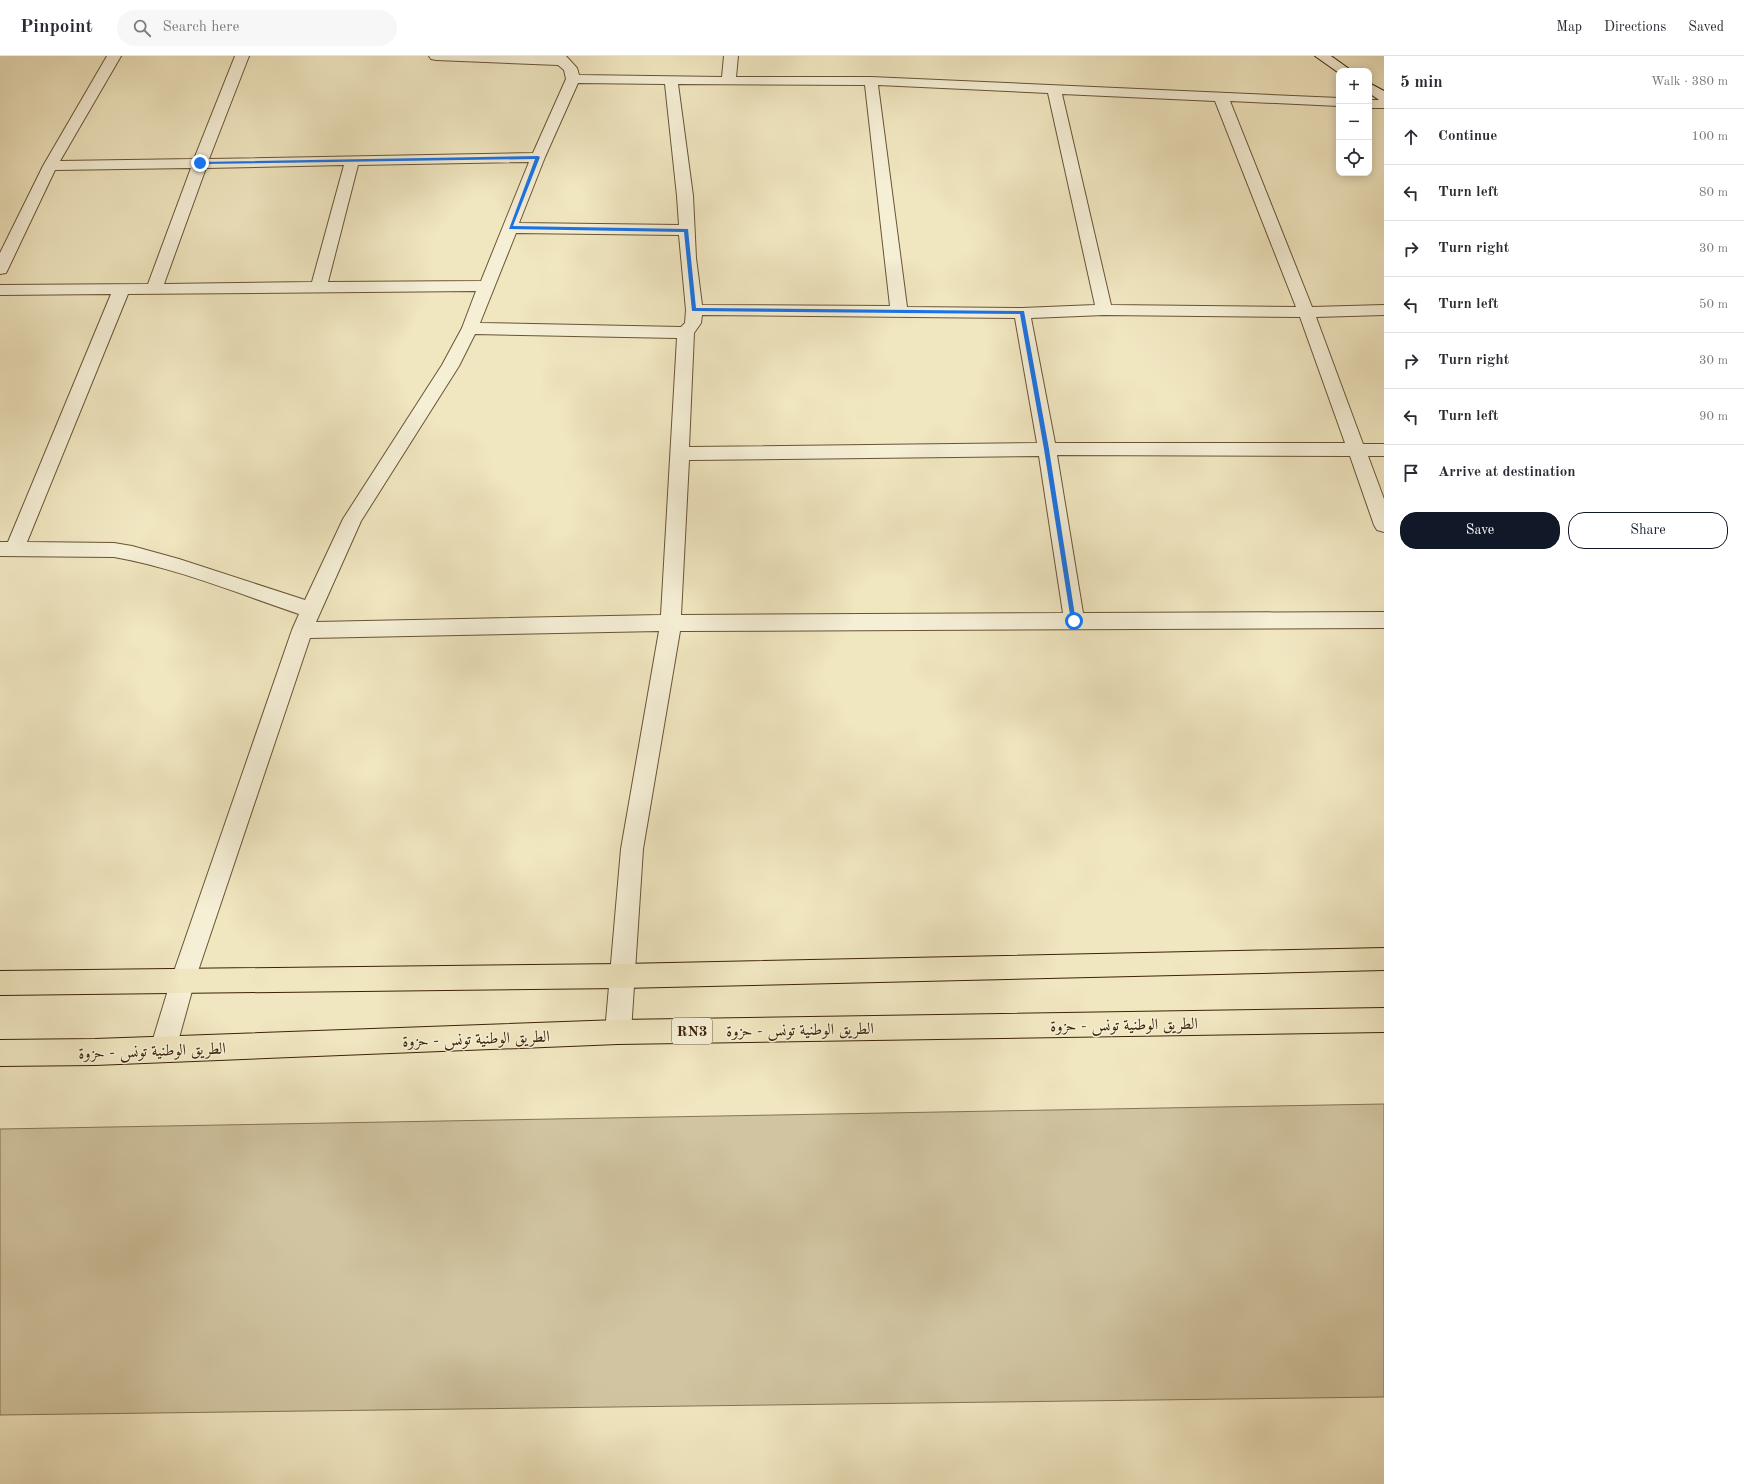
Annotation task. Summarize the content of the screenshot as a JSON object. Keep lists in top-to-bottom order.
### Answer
{
  "streets": {
    "main road": ["الطريق الوطنية تونس - حزوة", "RN3"]
  },
  "page": {
    "header": "Pinpoint",
    "search": "Search here",
    "nav": ["Map", "Directions", "Saved"],
    "heading": ["5 min", "Walk · 380 m"],
    "map_buttons": ["+", "−"],
    "list": [
      ["Continue", "100 m"],
      ["Turn left", "80 m"],
      ["Turn right", "30 m"],
      ["Turn left", "50 m"],
      ["Turn right", "30 m"],
      ["Turn left", "90 m"],
      "Arrive at destination"
    ],
    "buttons": ["Save", "Share"]
  }
}
